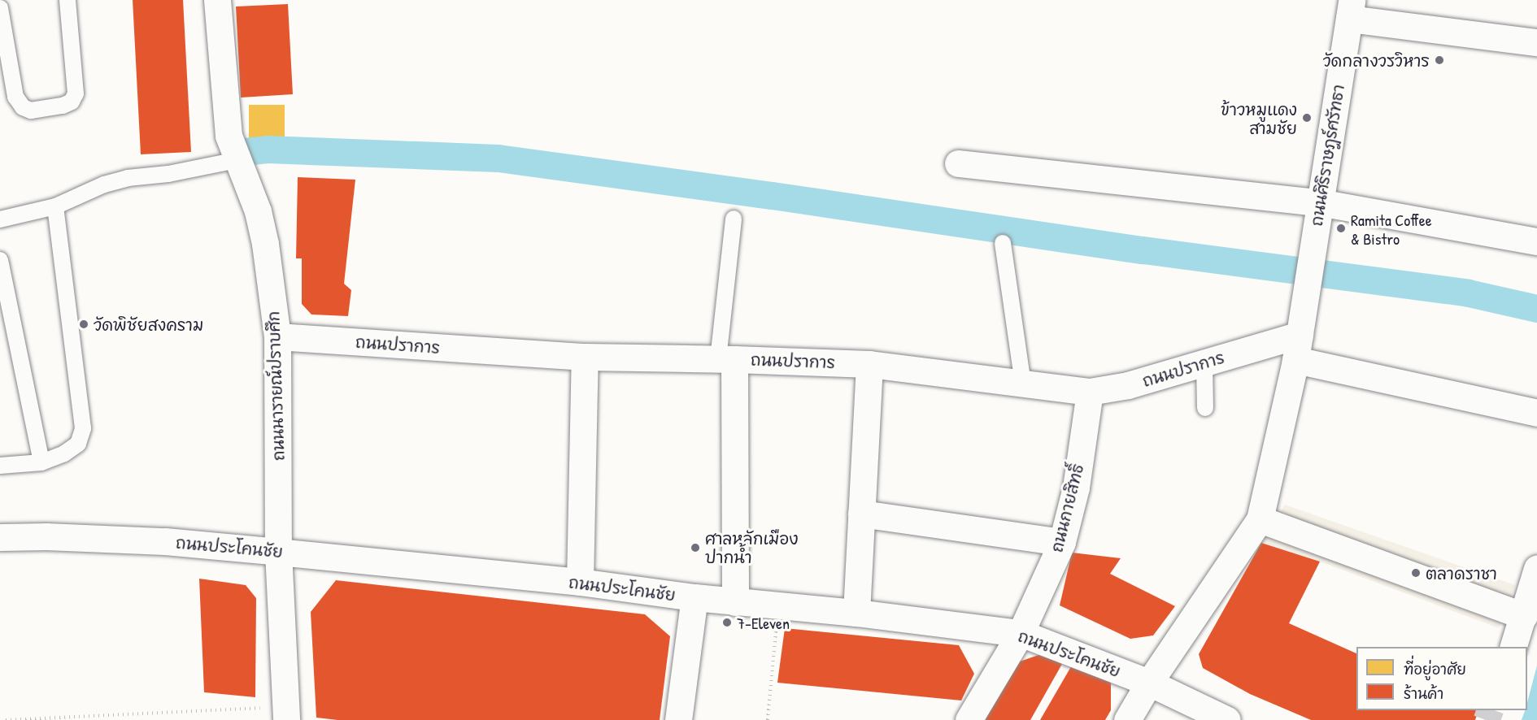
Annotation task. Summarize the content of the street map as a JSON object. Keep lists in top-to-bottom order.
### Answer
{
  "streets": {
    "street": [
      "ถนนศิริราษฎร์ศรัทธา",
      "ถนนปราการ",
      "ถนนนารายณ์ปราบศึก",
      "ถนนกายสิทธิ์",
      "ถนนประโคนชัย"
    ]
  },
  "crossings": [
    ["ถนนศิริราษฎร์ศรัทธา", "ถนนปราการ"],
    ["ถนนปราการ", "ถนนนารายณ์ปราบศึก"],
    ["ถนนปราการ", "ถนนกายสิทธิ์"],
    ["ถนนนารายณ์ปราบศึก", "ถนนประโคนชัย"],
    ["ถนนกายสิทธิ์", "ถนนประโคนชัย"]
  ],
  "places": [
    "วัดกลางวรวิหาร",
    "ข้าวหมูแดง สามชัย",
    "Ramita Coffee & Bistro",
    "วัดพิชัยสงคราม",
    "ศาลหลักเมือง ปากน้ำ",
    "ตลาดราชา",
    "7-Eleven"
  ],
  "legend": ["ที่อยู่อาศัย", "ร้านค้า"]
}
